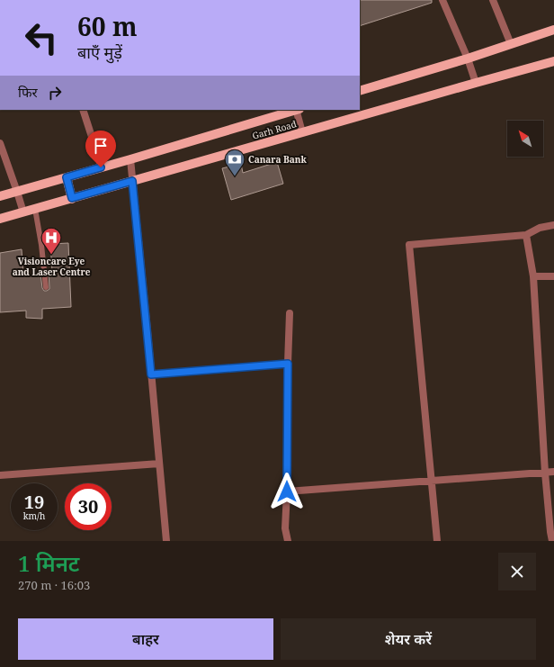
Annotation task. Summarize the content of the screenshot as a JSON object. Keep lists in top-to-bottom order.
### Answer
{
  "streets": {
    "main road": ["Garh Road"]
  },
  "places": {
    "bank": ["Canara Bank"],
    "hospital": ["Visioncare Eye and Laser Centre"]
  },
  "north": "top left",
  "page": {
    "turn": ["60 m", "बाएँ मुड़ें"],
    "then": "फिर",
    "speed": "19 km/h",
    "limit": "30",
    "heading": ["1 मिनट", "270 m · 16:03"],
    "buttons": ["बाहर", "शेयर करें"]
  }
}
